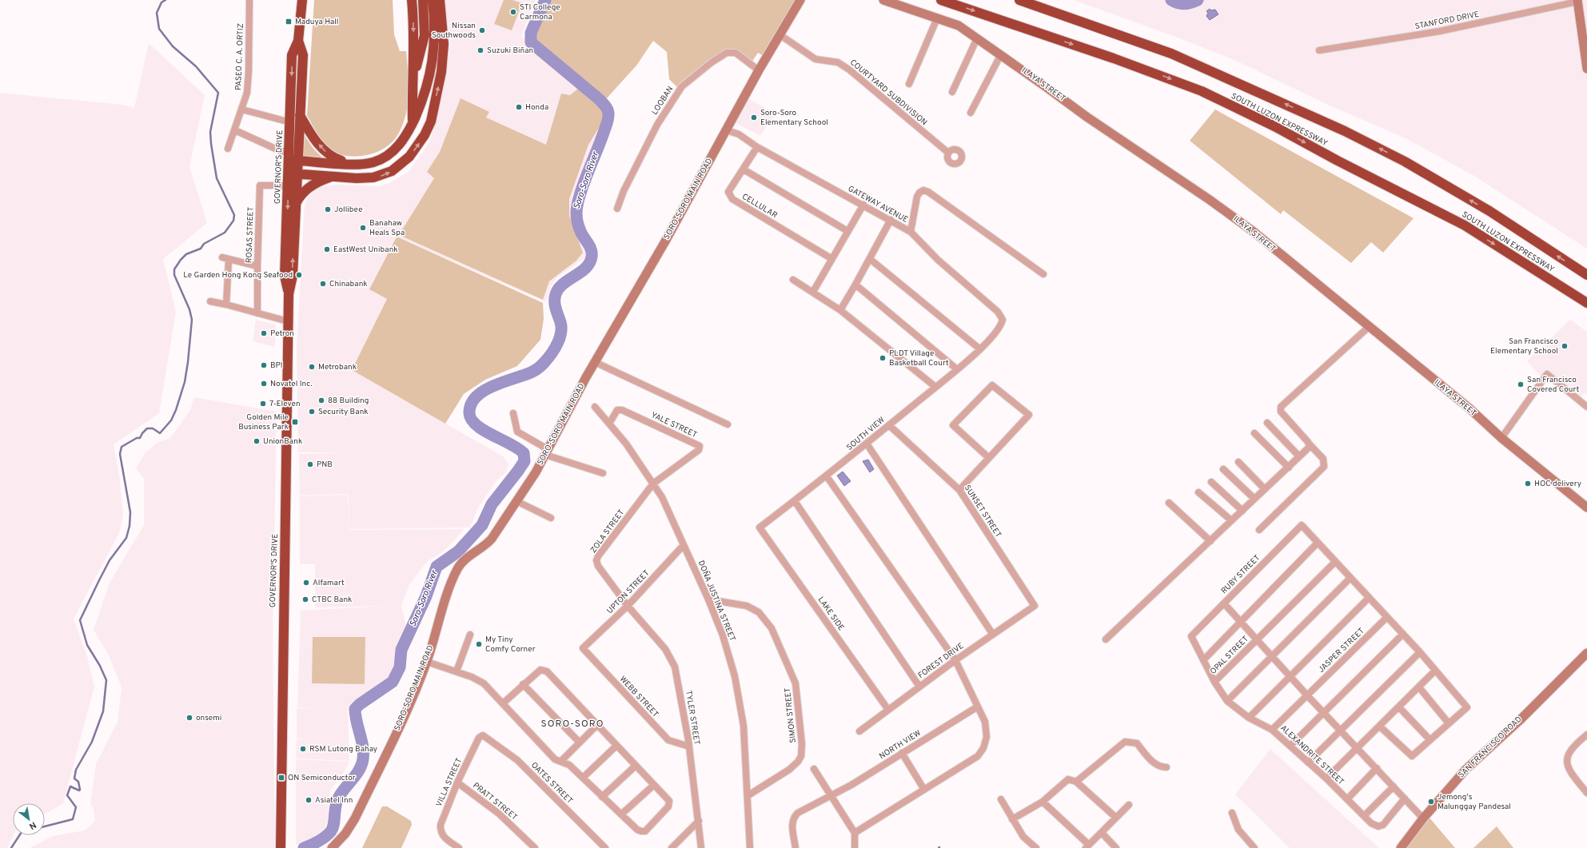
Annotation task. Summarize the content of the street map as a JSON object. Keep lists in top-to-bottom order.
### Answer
{
  "streets": {
    "highway": ["SOUTH LUZON EXPRESSWAY", "GOVERNOR'S DRIVE"],
    "street": [
      "STANFORD DRIVE",
      "PASEO C. A. ORTIZ",
      "ILAYA STREET",
      "COURTYARD SUBDIVISION",
      "LOOBAN",
      "SORO-SORO MAIN ROAD",
      "GATEWAY AVENUE",
      "CELLULAR",
      "ROSAS STREET",
      "YALE STREET",
      "SOUTH VIEW",
      "SUNSET STREET",
      "ZOLA STREET",
      "RUBY STREET",
      "UPTON STREET",
      "DOÑA JUSTINA STREET",
      "LAKE SIDE",
      "JASPER STREET",
      "OPAL STREET",
      "FOREST DRIVE",
      "WEBB STREET",
      "SIMON STREET",
      "TYLER STREET",
      "NORTH VIEW",
      "SAN FRANCISCO ROAD",
      "ALEXANDRITE STREET",
      "VILLA STREET",
      "OATES STREET",
      "PRATT STREET"
    ]
  },
  "crossings": [
    ["COURTYARD SUBDIVISION", "SORO-SORO MAIN ROAD"],
    ["LOOBAN", "SORO-SORO MAIN ROAD"],
    ["GOVERNOR'S DRIVE", "ROSAS STREET"],
    ["SORO-SORO MAIN ROAD", "GATEWAY AVENUE"],
    ["GATEWAY AVENUE", "CELLULAR"],
    ["GATEWAY AVENUE", "SOUTH VIEW"],
    ["YALE STREET", "ZOLA STREET"],
    ["YALE STREET", "DOÑA JUSTINA STREET"],
    ["SOUTH VIEW", "SUNSET STREET"],
    ["SOUTH VIEW", "LAKE SIDE"],
    ["SUNSET STREET", "FOREST DRIVE"],
    ["ZOLA STREET", "UPTON STREET"],
    ["ZOLA STREET", "DOÑA JUSTINA STREET"],
    ["ZOLA STREET", "TYLER STREET"],
    ["RUBY STREET", "ALEXANDRITE STREET"],
    ["UPTON STREET", "DOÑA JUSTINA STREET"],
    ["UPTON STREET", "WEBB STREET"],
    ["UPTON STREET", "TYLER STREET"],
    ["DOÑA JUSTINA STREET", "SIMON STREET"],
    ["LAKE SIDE", "FOREST DRIVE"],
    ["JASPER STREET", "ALEXANDRITE STREET"],
    ["OPAL STREET", "ALEXANDRITE STREET"],
    ["WEBB STREET", "TYLER STREET"],
    ["VILLA STREET", "OATES STREET"],
    ["VILLA STREET", "PRATT STREET"]
  ],
  "districts": ["SORO-SORO"],
  "water": ["Soro-Soro River"],
  "places": {
    "other": [
      "STI College Carmona",
      "Nissan Southwoods",
      "Suzuki Biñan",
      "Honda",
      "Soro-Soro Elementary School",
      "Jollibee",
      "Banahaw Heals Spa",
      "EastWest Unibank",
      "Le Garden Hong Kong Seafood",
      "Chinabank",
      "Petron",
      "San Francisco Elementary School",
      "PLDT Village Basketball Court",
      "BPI",
      "Metrobank",
      "Novatel Inc.",
      "San Francisco Covered Court",
      "88 Building",
      "7-Eleven",
      "Security Bank",
      "UnionBank",
      "PNB",
      "HOC delivery",
      "Alfamart",
      "CTBC Bank",
      "My Tiny Comfy Corner",
      "onsemi",
      "RSM Lutong Bahay",
      "Asiatel Inn",
      "Jemong's Malunggay Pandesal"
    ],
    "transit": ["Maduya Hall", "Golden Mile Business Park", "ON Semiconductor"]
  },
  "north": "bottom right"
}
